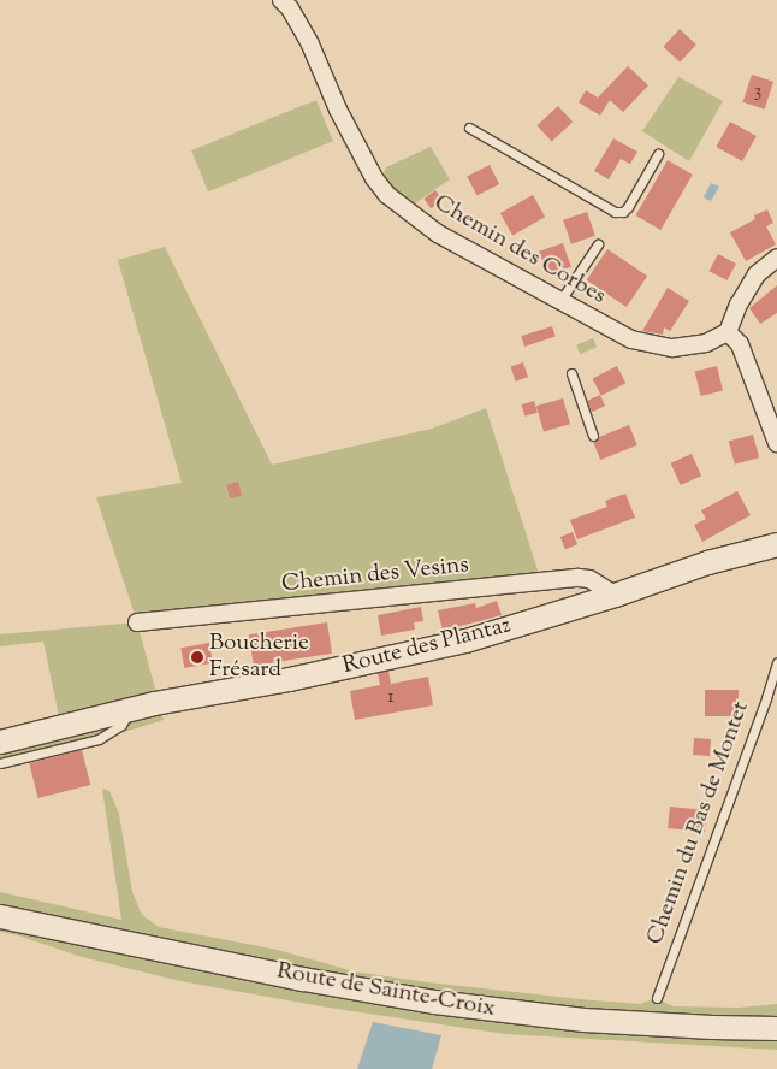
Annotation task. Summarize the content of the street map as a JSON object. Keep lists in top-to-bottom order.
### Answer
{
  "streets": {
    "street": [
      "Chemin des Corbes",
      "Chemin des Vesins",
      "Route des Plantaz",
      "Route de Sainte-Croix"
    ],
    "lane": ["Chemin du Bas de Montet"]
  },
  "crossings": [
    ["Chemin des Vesins", "Route des Plantaz"]
  ],
  "places": ["Boucherie Frésard"],
  "house_numbers": ["3", "1"]
}
